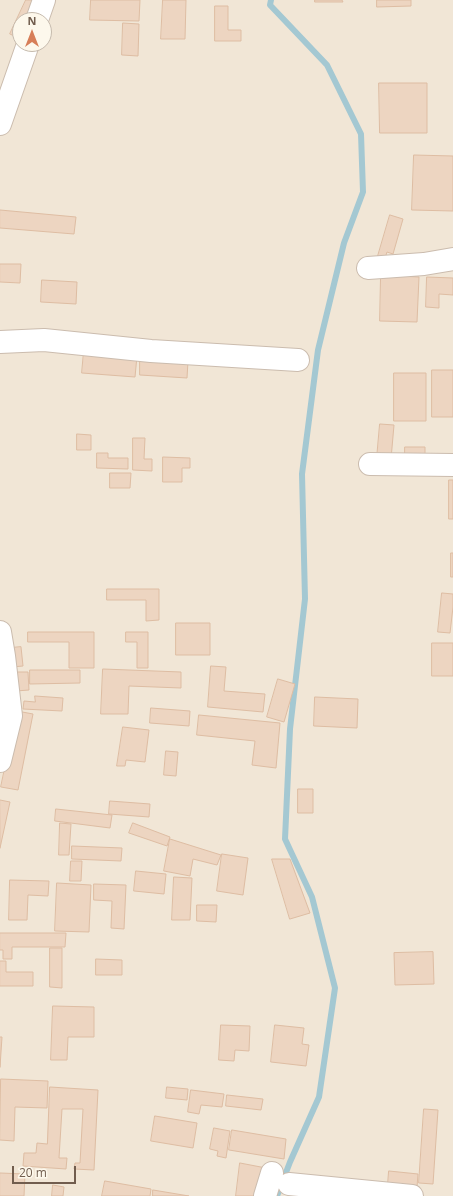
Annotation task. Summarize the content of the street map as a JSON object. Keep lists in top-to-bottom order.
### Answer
{
  "scale_bar": "20 m",
  "north": "top"
}
